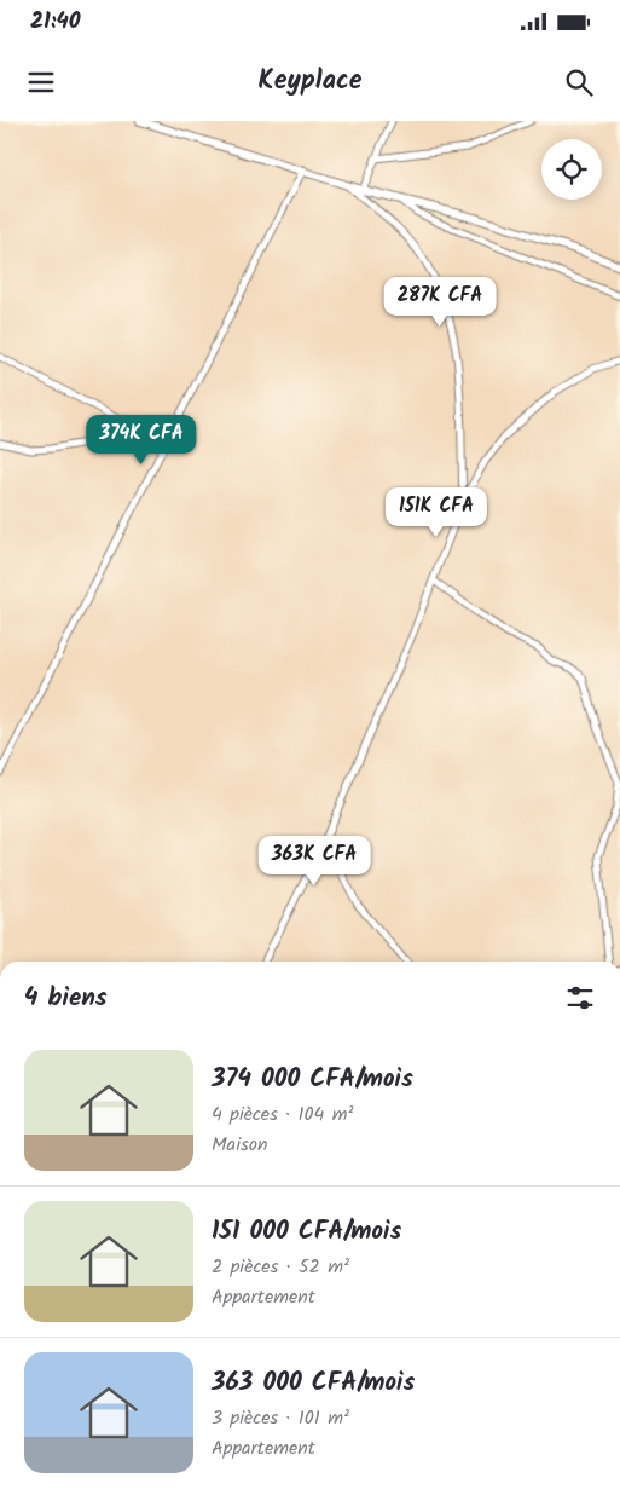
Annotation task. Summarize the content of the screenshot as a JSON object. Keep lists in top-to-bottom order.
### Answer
{
  "page": {
    "status": "21:40",
    "header": "Keyplace",
    "price": [
      "287K CFA",
      "374K CFA",
      "151K CFA",
      "363K CFA"
    ],
    "heading": "4 biens",
    "list": [
      {
        "name": "374 000 CFA/mois",
        "note": "4 pièces · 104 m² · Maison"
      },
      {
        "name": "151 000 CFA/mois",
        "note": "2 pièces · 52 m² · Appartement"
      },
      {
        "name": "363 000 CFA/mois",
        "note": "3 pièces · 101 m² · Appartement"
      }
    ]
  }
}
